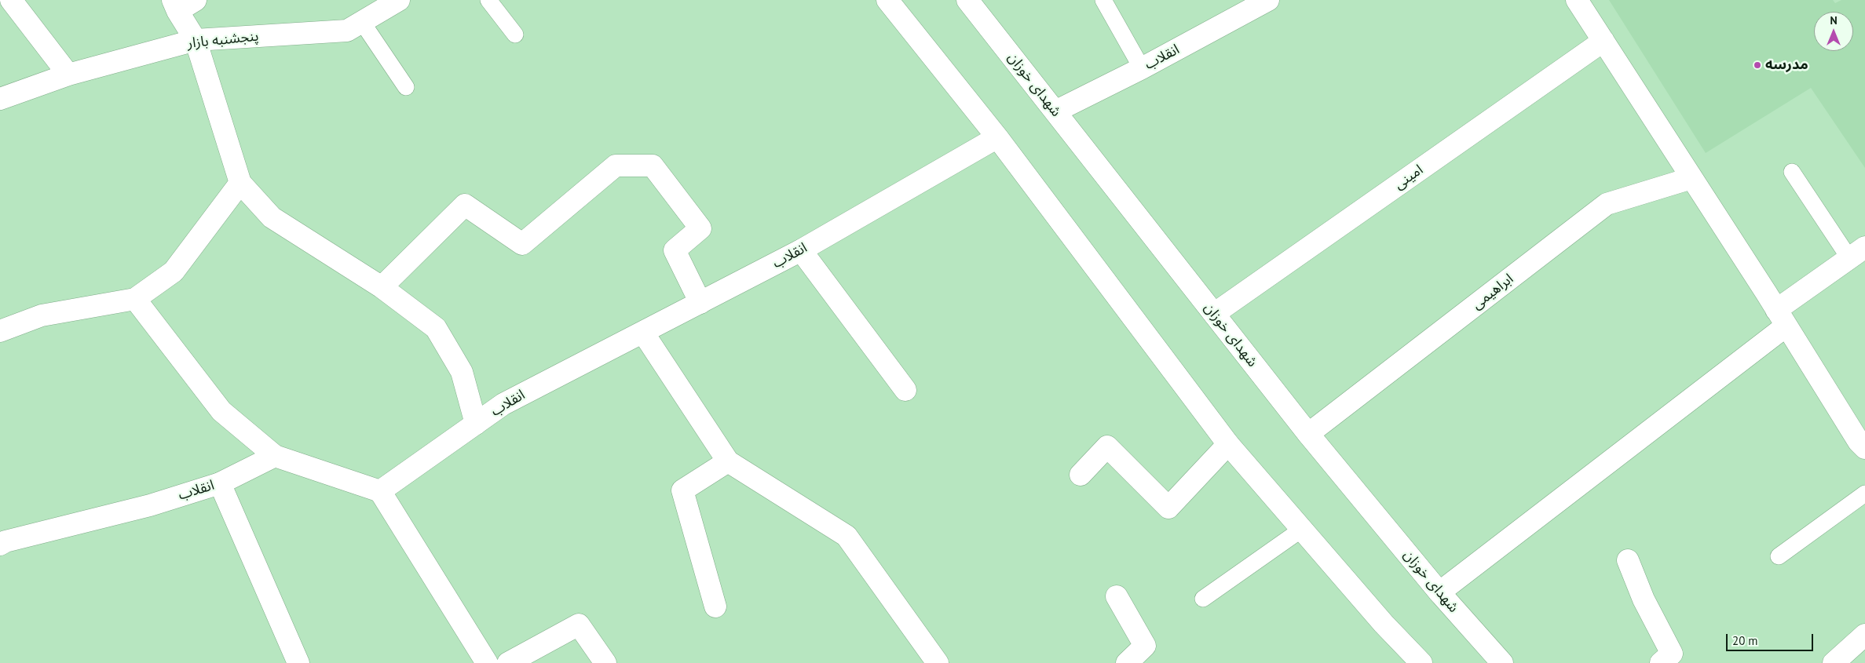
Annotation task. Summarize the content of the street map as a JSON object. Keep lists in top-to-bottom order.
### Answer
{
  "streets": {
    "street": [
      "پنجشنبه بازار",
      "انقلاب",
      "شهدای خوزان",
      "امینی",
      "ابراهیمی"
    ]
  },
  "crossings": [
    ["انقلاب", "شهدای خوزان"],
    ["شهدای خوزان", "امینی"],
    ["شهدای خوزان", "ابراهیمی"]
  ],
  "places": ["مدرسه"],
  "scale_bar": "20 m",
  "north": "top"
}
